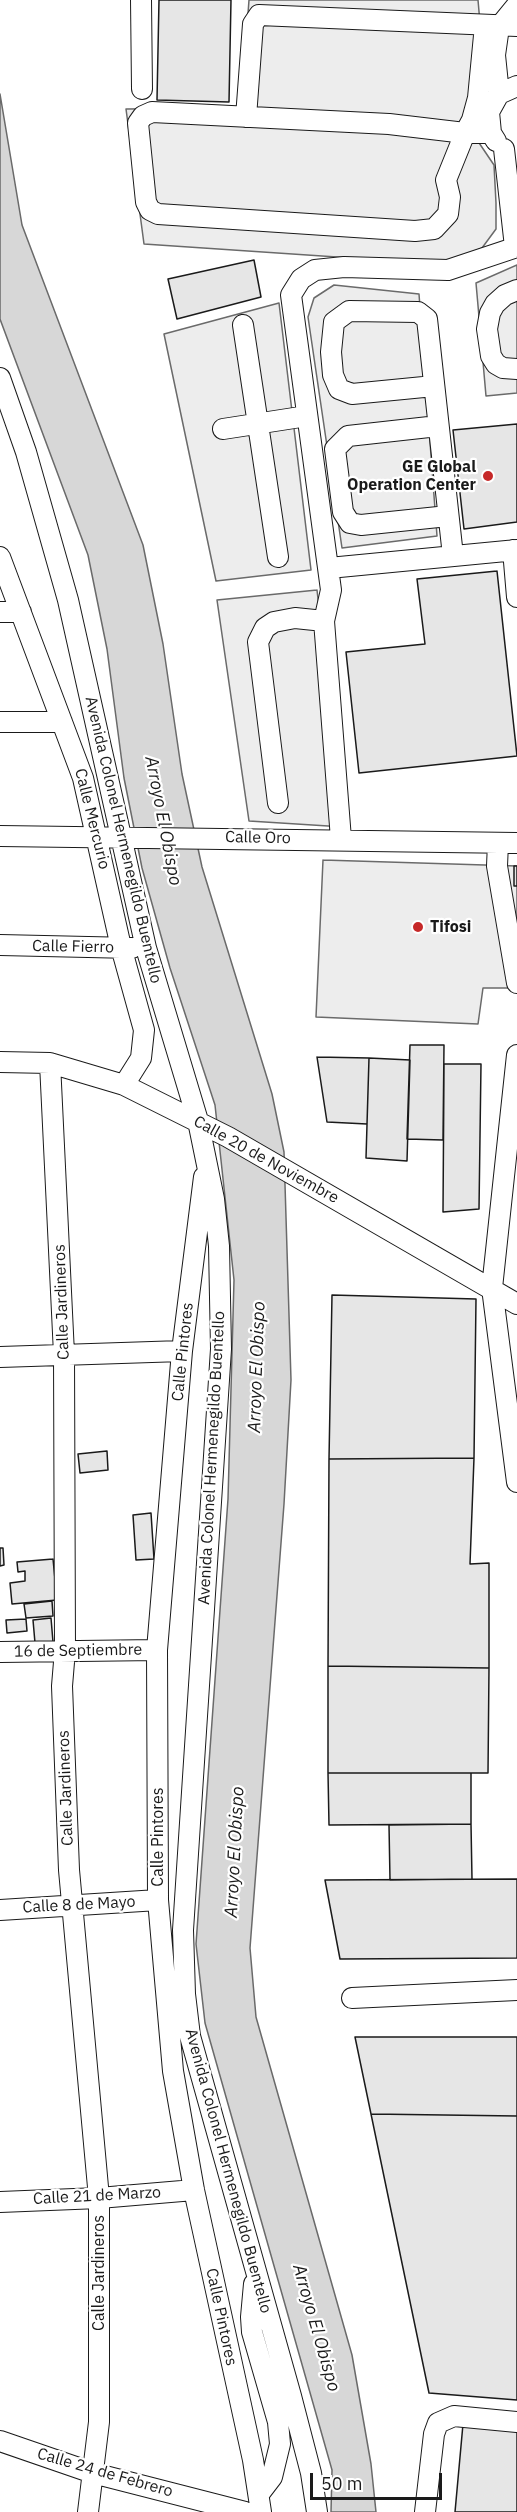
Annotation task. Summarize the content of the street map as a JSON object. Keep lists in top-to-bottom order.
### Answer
{
  "streets": {
    "street": [
      "Calle Mercurio",
      "Calle Oro",
      "Avenida Colonel Hermenegildo Buentello",
      "Calle Fierro",
      "Calle 20 de Noviembre",
      "Calle Jardineros",
      "Calle Pintores",
      "16 de Septiembre",
      "Calle 8 de Mayo",
      "Calle 21 de Marzo",
      "Calle 24 de Febrero"
    ]
  },
  "crossings": [
    ["Calle Mercurio", "Calle Oro"],
    ["Calle Mercurio", "Calle Fierro"],
    ["Calle Mercurio", "Calle 20 de Noviembre"],
    ["Calle Oro", "Avenida Colonel Hermenegildo Buentello"],
    ["Avenida Colonel Hermenegildo Buentello", "Calle Fierro"],
    ["Avenida Colonel Hermenegildo Buentello", "Calle 20 de Noviembre"],
    ["Avenida Colonel Hermenegildo Buentello", "Calle Pintores"],
    ["Calle 20 de Noviembre", "Calle Jardineros"],
    ["Calle Jardineros", "16 de Septiembre"],
    ["Calle Jardineros", "Calle 8 de Mayo"],
    ["Calle Jardineros", "Calle 21 de Marzo"],
    ["Calle Jardineros", "Calle 24 de Febrero"],
    ["Calle Pintores", "16 de Septiembre"],
    ["Calle Pintores", "Calle 8 de Mayo"],
    ["Calle Pintores", "Calle 21 de Marzo"]
  ],
  "water": ["Arroyo El Obispo"],
  "places": ["GE Global Operation Center", "Tifosi"],
  "scale_bar": "50 m"
}
